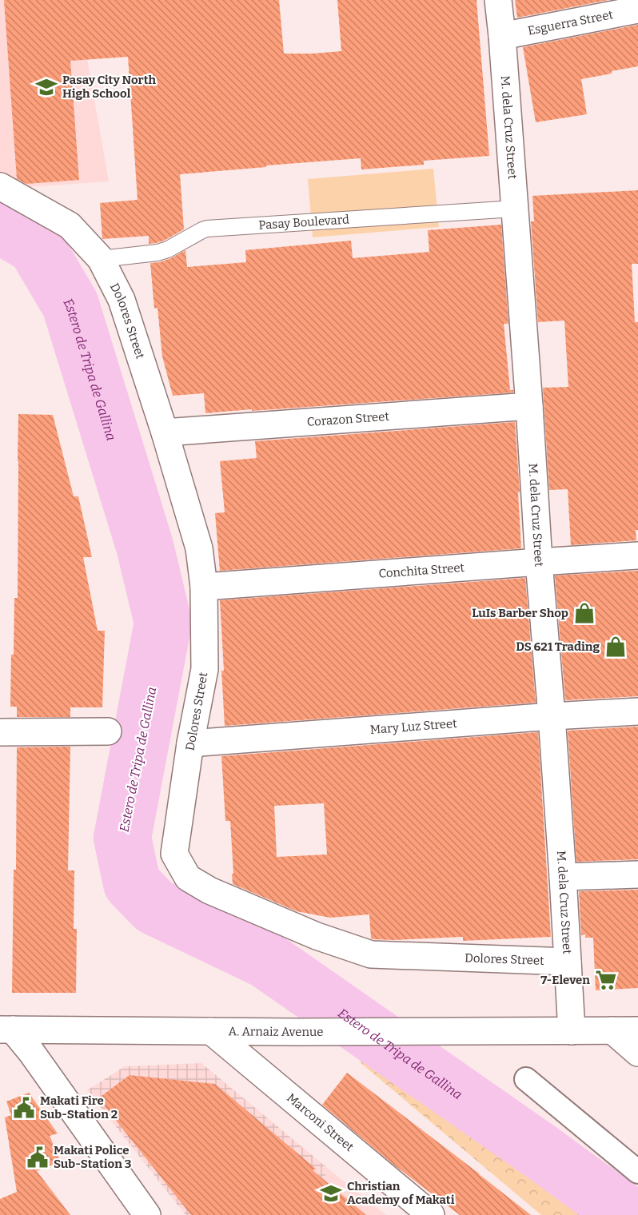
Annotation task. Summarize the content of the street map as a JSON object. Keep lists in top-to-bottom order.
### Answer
{
  "streets": {
    "street": [
      "Esguerra Street",
      "M. dela Cruz Street",
      "Dolores Street",
      "Corazon Street",
      "Conchita Street",
      "Mary Luz Street",
      "A. Arnaiz Avenue",
      "Marconi Street"
    ],
    "lane": ["Pasay Boulevard"]
  },
  "crossings": [
    ["Esguerra Street", "M. dela Cruz Street"],
    ["M. dela Cruz Street", "Pasay Boulevard"],
    ["M. dela Cruz Street", "Dolores Street"],
    ["M. dela Cruz Street", "Corazon Street"],
    ["M. dela Cruz Street", "Conchita Street"],
    ["M. dela Cruz Street", "Mary Luz Street"],
    ["M. dela Cruz Street", "A. Arnaiz Avenue"],
    ["Pasay Boulevard", "Dolores Street"],
    ["Dolores Street", "Corazon Street"],
    ["Dolores Street", "Conchita Street"],
    ["Dolores Street", "Mary Luz Street"],
    ["A. Arnaiz Avenue", "Marconi Street"]
  ],
  "water": ["Estero de Tripa de Gallina"],
  "places": {
    "school or university": ["Pasay City North High School", "Christian Academy of Makati"],
    "shop": ["LuIs Barber Shop", "DS 621 Trading"],
    "supermarket": ["7-Eleven"],
    "public building": ["Makati Fire Sub-Station 2", "Makati Police Sub-Station 3"]
  }
}
